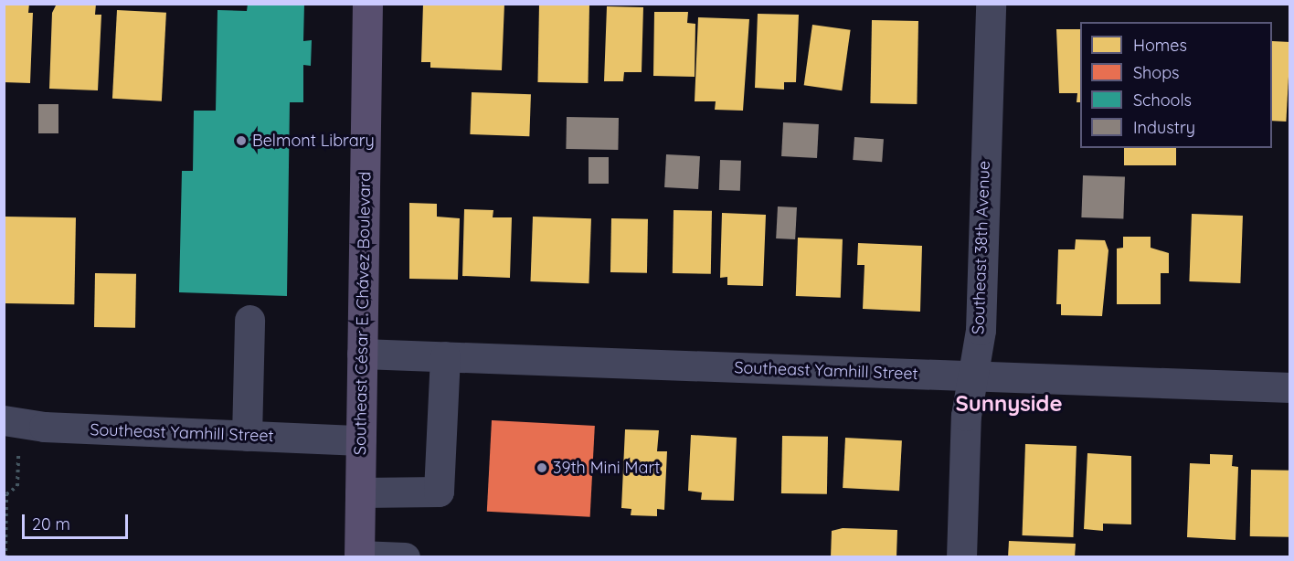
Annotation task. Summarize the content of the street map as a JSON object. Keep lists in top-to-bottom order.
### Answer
{
  "streets": {
    "main road": ["Southeast César E. Chávez Boulevard"],
    "street": ["Southeast 38th Avenue", "Southeast Yamhill Street"]
  },
  "crossings": [
    ["Southeast 38th Avenue", "Southeast Yamhill Street"],
    ["Southeast César E. Chávez Boulevard", "Southeast Yamhill Street"]
  ],
  "districts": ["Sunnyside"],
  "places": ["Belmont Library", "39th Mini Mart"],
  "legend": [
    "Homes",
    "Shops",
    "Schools",
    "Industry"
  ],
  "scale_bar": "20 m"
}
